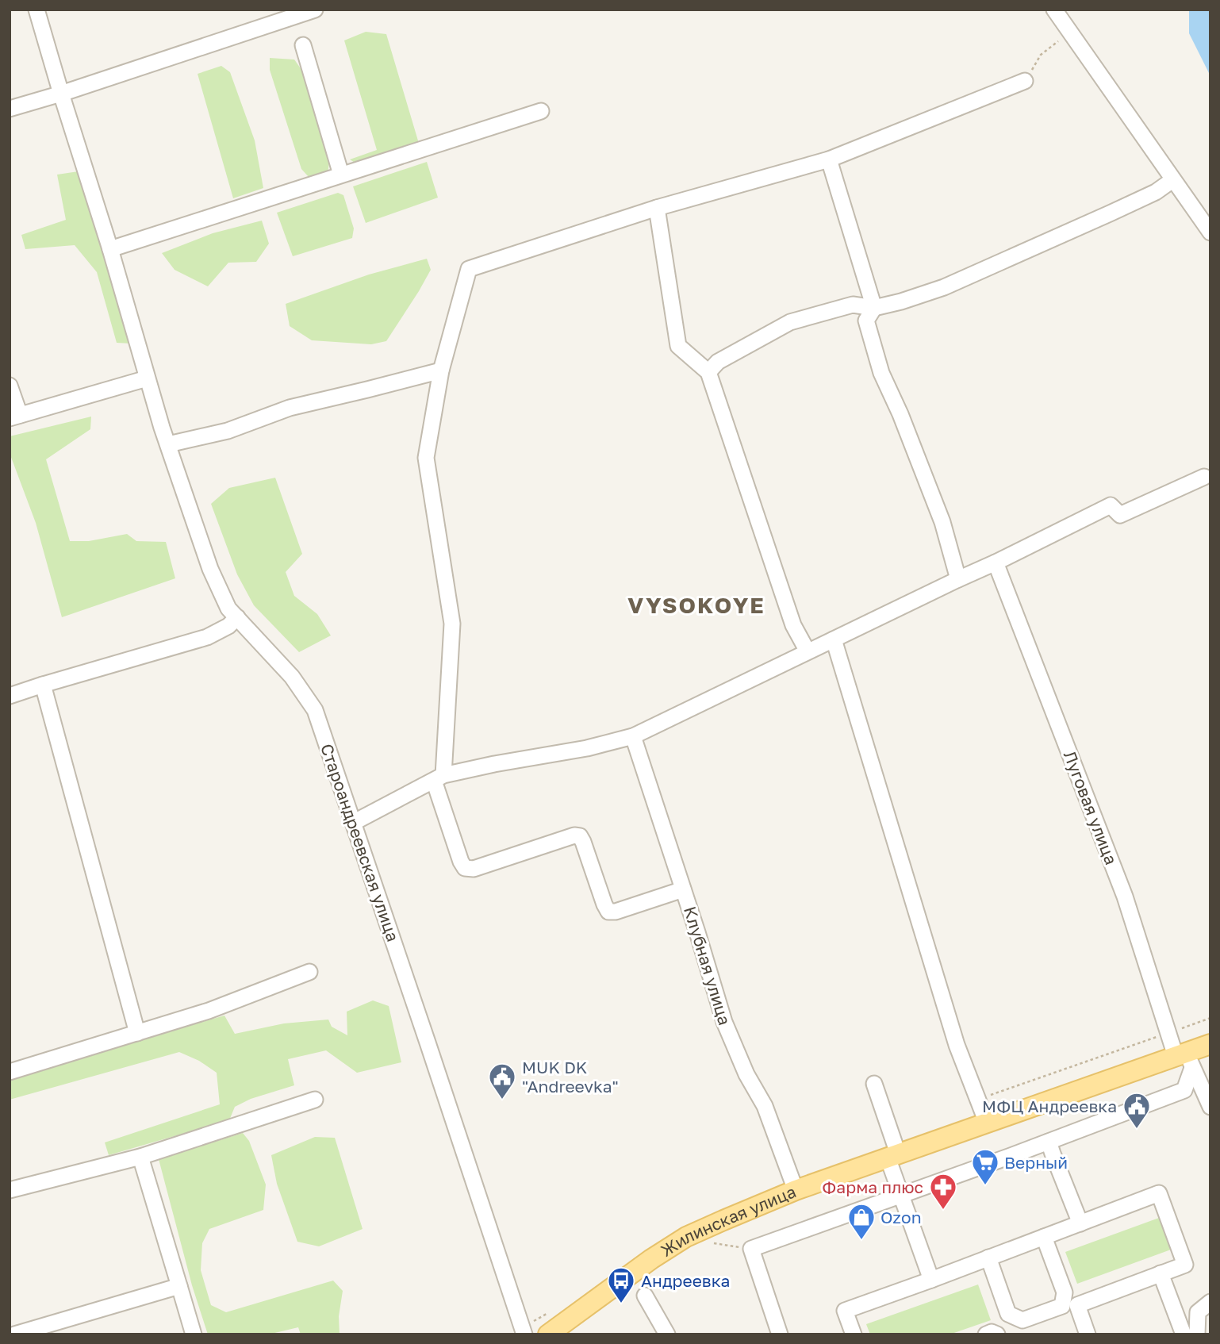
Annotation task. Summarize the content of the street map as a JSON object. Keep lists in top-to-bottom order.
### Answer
{
  "streets": {
    "main road": ["Жилинская улица"],
    "street": ["Луговая улица", "Староандреевская улица", "Клубная улица"]
  },
  "crossings": [
    ["Луговая улица", "Жилинская улица"],
    ["Клубная улица", "Жилинская улица"]
  ],
  "districts": ["VYSOKOYE"],
  "places": {
    "public building": ["MUK DK \"Andreevka\"", "МФЦ Андреевка"],
    "supermarket": ["Верный"],
    "pharmacy": ["Фарма плюс"],
    "shop": ["Ozon"],
    "bus stop": ["Андреевка"]
  }
}
